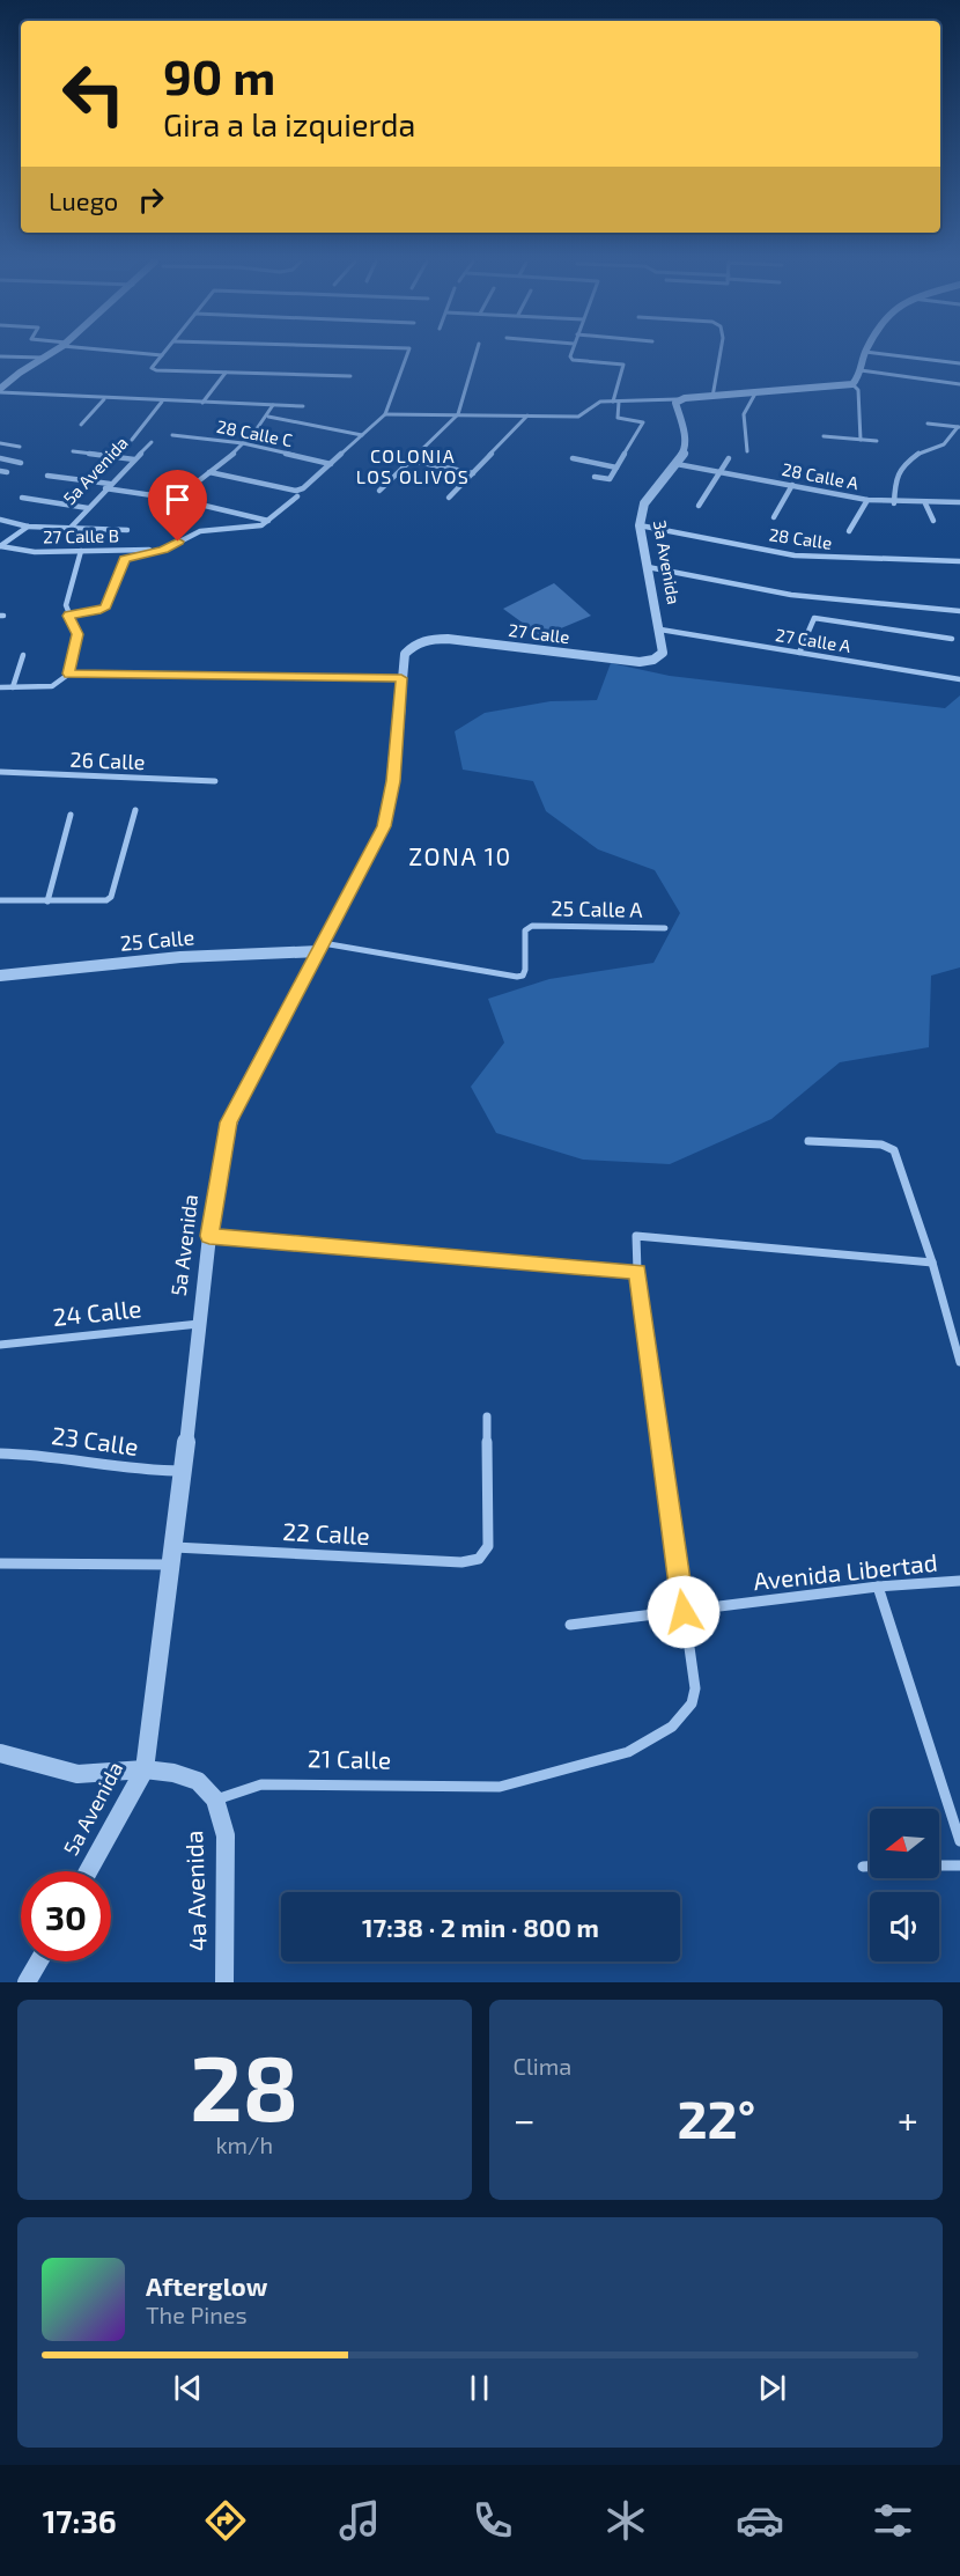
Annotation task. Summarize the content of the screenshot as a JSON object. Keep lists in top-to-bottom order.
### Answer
{
  "streets": {
    "street": [
      "28 Calle C",
      "5a Avenida",
      "28 Calle A",
      "27 Calle B",
      "28 Calle",
      "3a Avenida",
      "27 Calle",
      "27 Calle A",
      "26 Calle",
      "25 Calle A",
      "25 Calle",
      "24 Calle",
      "23 Calle",
      "22 Calle",
      "Avenida Libertad",
      "21 Calle",
      "4a Avenida"
    ]
  },
  "crossings": [
    ["5a Avenida", "27 Calle"],
    ["5a Avenida", "25 Calle"],
    ["5a Avenida", "24 Calle"],
    ["5a Avenida", "23 Calle"],
    ["5a Avenida", "22 Calle"],
    ["28 Calle A", "3a Avenida"],
    ["28 Calle", "3a Avenida"],
    ["3a Avenida", "27 Calle"],
    ["3a Avenida", "27 Calle A"],
    ["25 Calle A", "25 Calle"],
    ["Avenida Libertad", "21 Calle"],
    ["21 Calle", "4a Avenida"]
  ],
  "districts": ["COLONIA LOS OLIVOS", "ZONA 10"],
  "north": "left",
  "page": {
    "turn": ["90 m", "Gira a la izquierda"],
    "then": "Luego",
    "limit": "30",
    "trip": "17:38 · 2 min · 800 m",
    "tile": [
      ["28", "km/h"],
      "Clima"
    ],
    "heat": ["−", "22°", "+"],
    "song": ["Afterglow", "The Pines"],
    "tabs": "17:36"
  }
}
